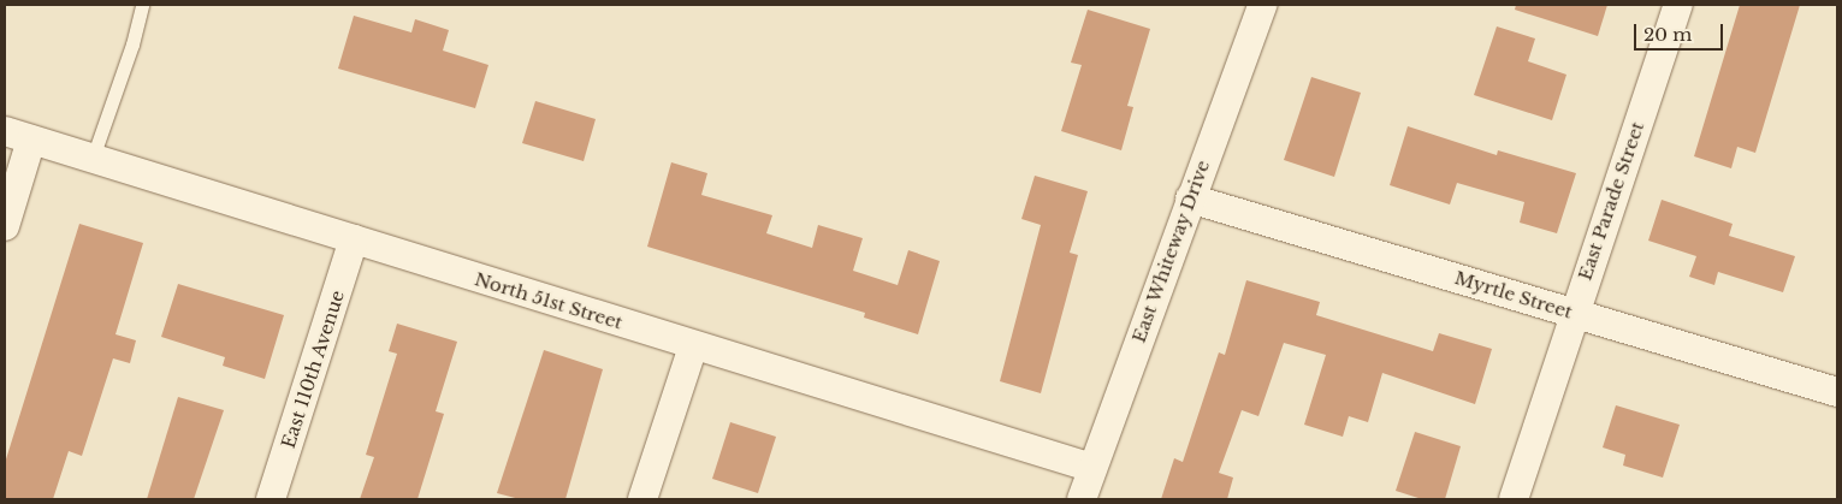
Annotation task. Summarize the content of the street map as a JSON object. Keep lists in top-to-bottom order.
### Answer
{
  "streets": {
    "street": [
      "East Parade Street",
      "East Whiteway Drive",
      "Myrtle Street",
      "North 51st Street",
      "East 110th Avenue"
    ]
  },
  "crossings": [
    ["East Parade Street", "Myrtle Street"],
    ["East Whiteway Drive", "Myrtle Street"],
    ["East Whiteway Drive", "North 51st Street"],
    ["North 51st Street", "East 110th Avenue"]
  ],
  "scale_bar": "20 m"
}
